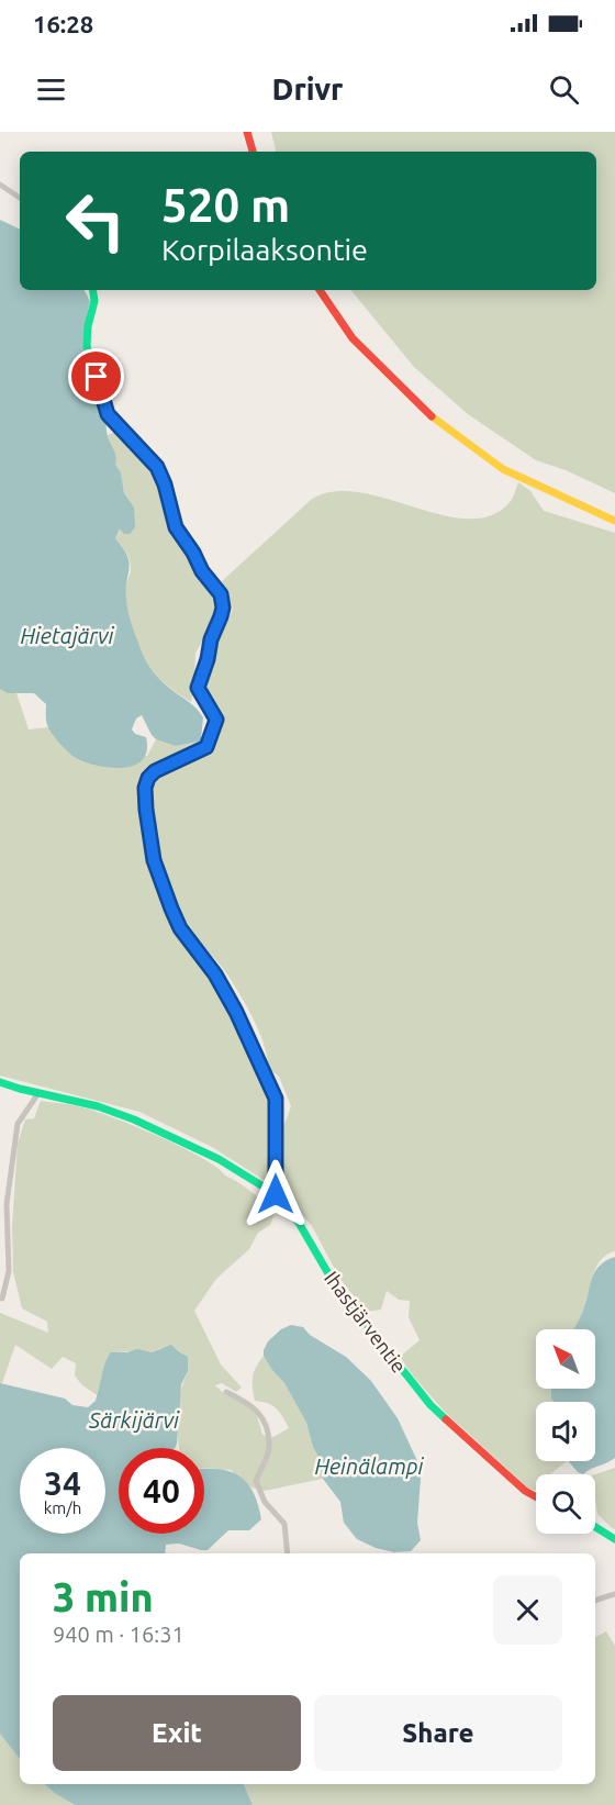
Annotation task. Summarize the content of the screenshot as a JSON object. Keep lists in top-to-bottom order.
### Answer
{
  "streets": {
    "street": ["Ihastjärventie"]
  },
  "water": ["Hietajärvi", "Särkijärvi", "Heinälampi"],
  "north": "top left",
  "page": {
    "status": "16:28",
    "header": "Drivr",
    "turn": ["520 m", "Korpilaaksontie"],
    "speed": "34 km/h",
    "limit": "40",
    "heading": ["3 min", "940 m · 16:31"],
    "buttons": ["Exit", "Share"]
  }
}
